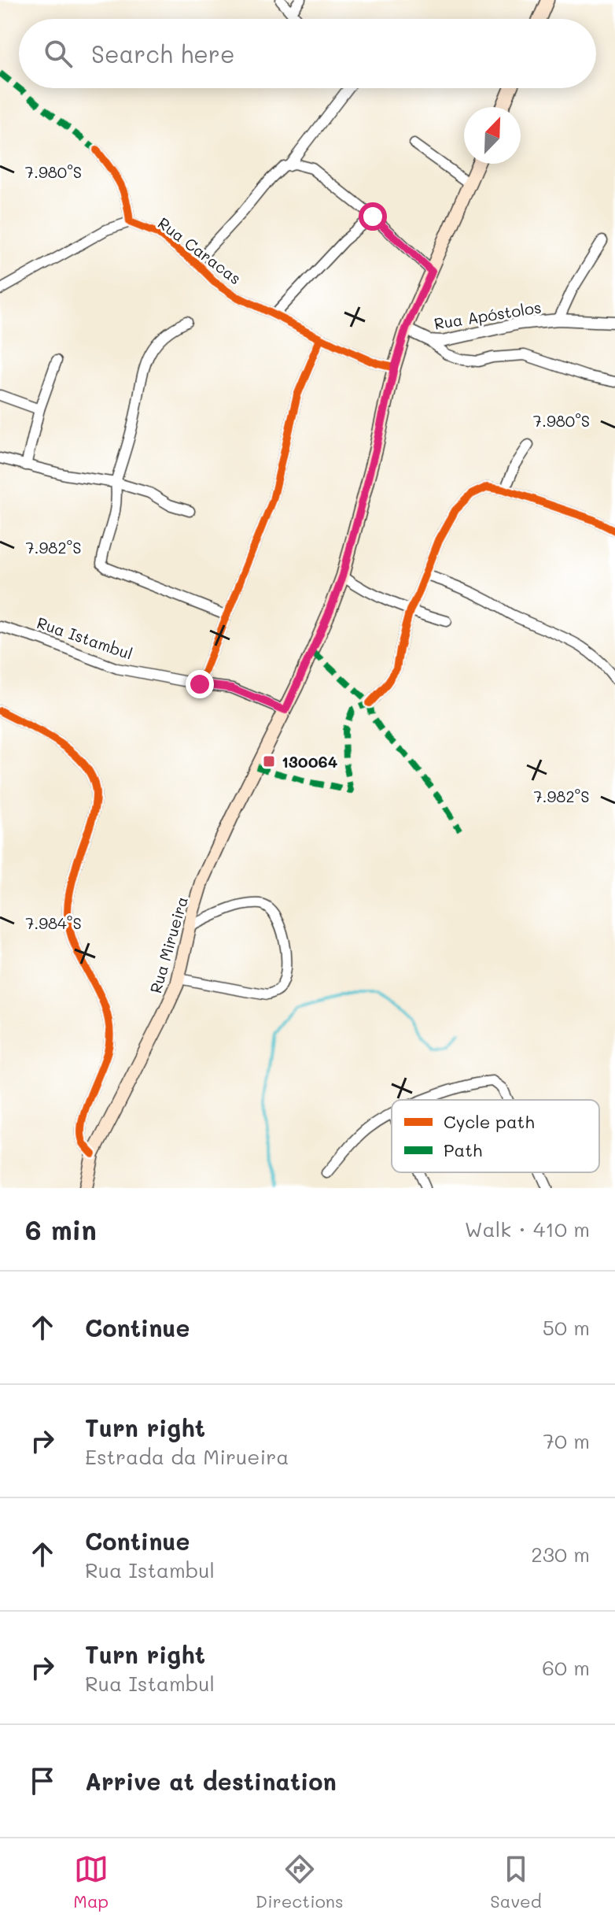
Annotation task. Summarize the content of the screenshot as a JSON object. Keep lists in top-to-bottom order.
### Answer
{
  "streets": {
    "main road": ["Rua Mirueira"],
    "street": ["Rua Caracas", "Rua Apóstolos", "Rua Istambul"]
  },
  "crossings": [
    ["Rua Istambul", "Rua Mirueira"]
  ],
  "places": {
    "transit": ["130064"]
  },
  "legend": ["Cycle path", "Path"],
  "north": "top right",
  "page": {
    "search": "Search here",
    "heading": ["6 min", "Walk · 410 m"],
    "list": [
      ["Continue", "50 m"],
      ["Turn right", "Estrada da Mirueira", "70 m"],
      ["Continue", "Rua Istambul", "230 m"],
      ["Turn right", "Rua Istambul", "60 m"],
      "Arrive at destination"
    ],
    "nav": ["Map", "Directions", "Saved"]
  },
  "coordinates": ["7.980°S", "7.982°S", "7.984°S"]
}
